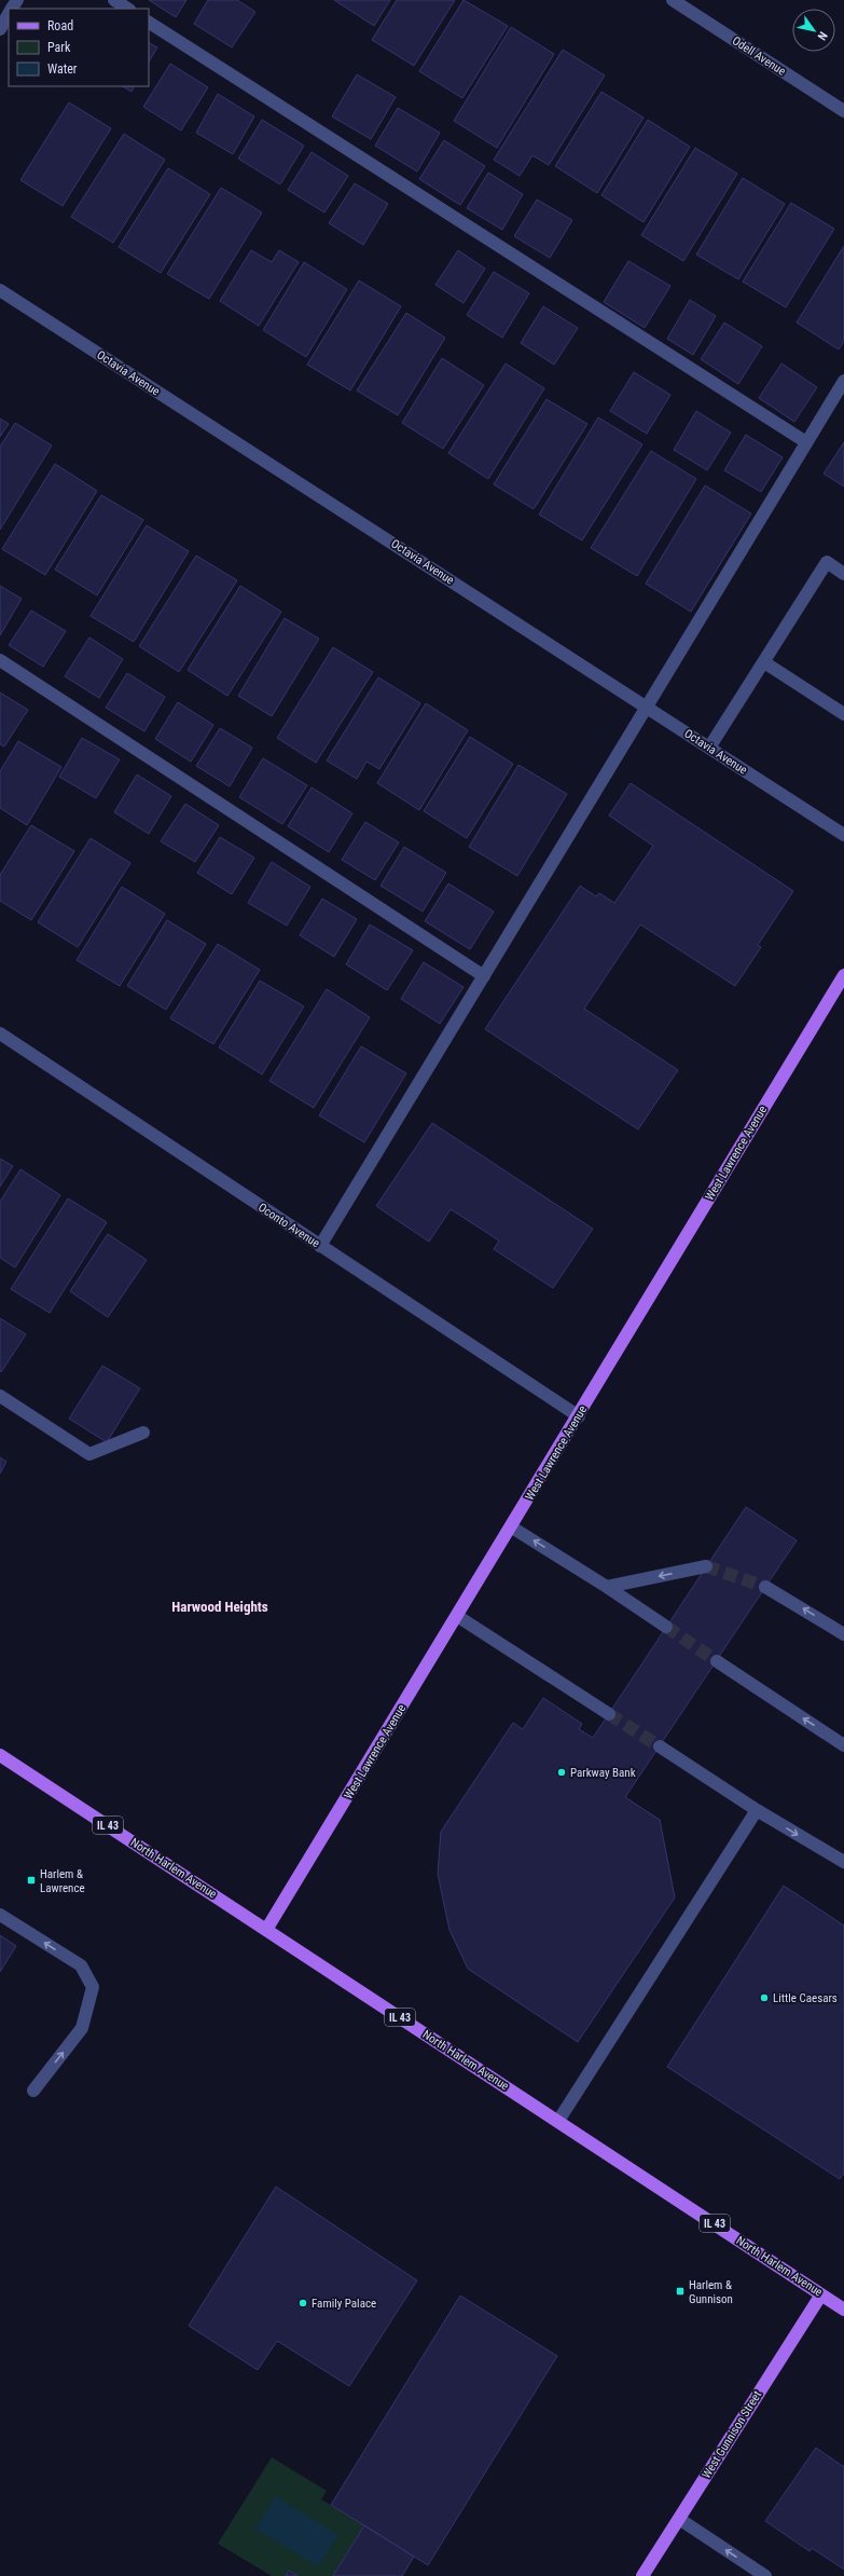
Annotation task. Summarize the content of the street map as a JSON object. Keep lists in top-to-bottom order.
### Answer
{
  "streets": {
    "main road": [
      "West Lawrence Avenue",
      "IL 43",
      "North Harlem Avenue",
      "West Gunnison Street"
    ],
    "street": ["Odell Avenue", "Octavia Avenue", "Oconto Avenue"]
  },
  "crossings": [
    ["West Lawrence Avenue", "Oconto Avenue"],
    ["West Lawrence Avenue", "North Harlem Avenue"],
    ["North Harlem Avenue", "West Gunnison Street"]
  ],
  "districts": ["Harwood Heights"],
  "places": {
    "other": ["Parkway Bank", "Little Caesars", "Family Palace"],
    "transit": ["Harlem & Lawrence", "Harlem & Gunnison"]
  },
  "legend": ["Road", "Park", "Water"],
  "north": "bottom right"
}
